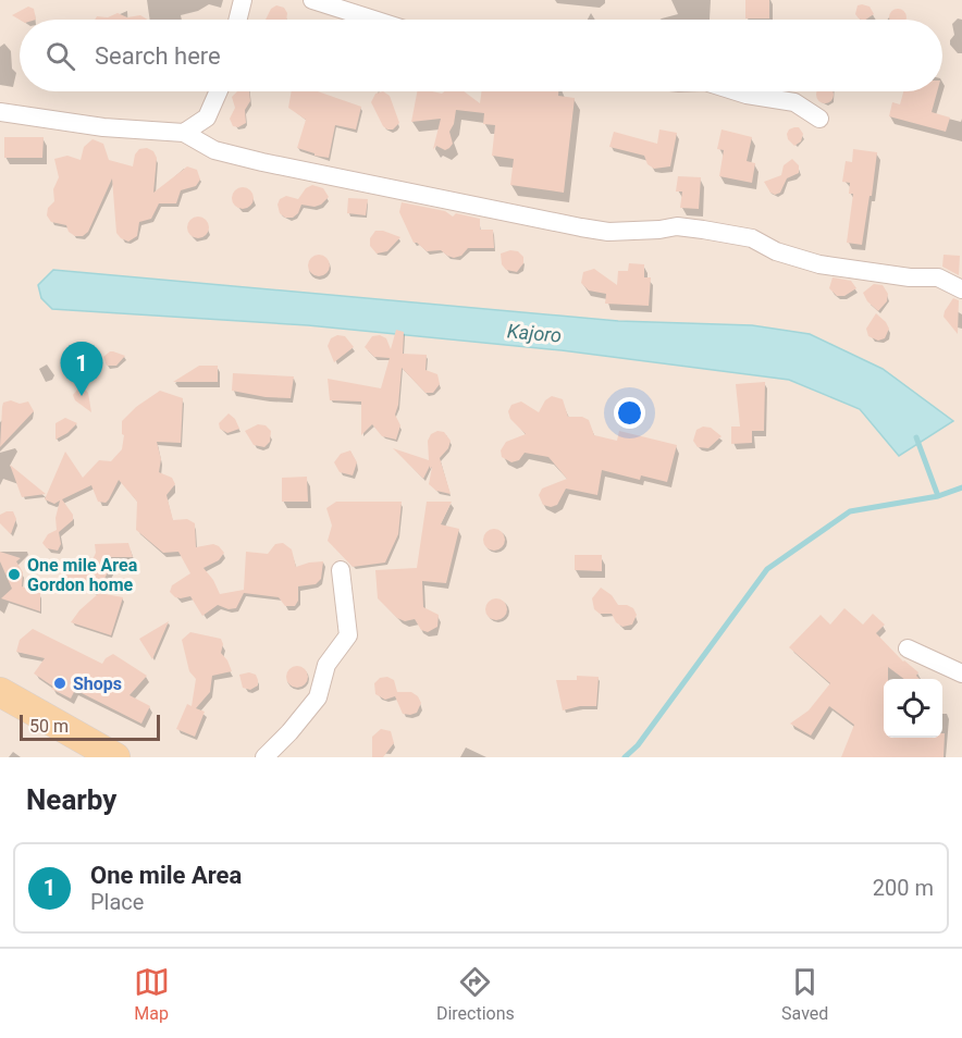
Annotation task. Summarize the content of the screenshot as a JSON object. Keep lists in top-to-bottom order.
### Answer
{
  "water": ["Kajoro"],
  "places": ["One mile Area Gordon home", "Shops"],
  "scale_bar": "50 m",
  "page": {
    "search": "Search here",
    "pins": "1",
    "scale": "50 m",
    "heading": "Nearby",
    "list": [
      {
        "mark": "1",
        "name": "One mile Area",
        "note": "Place",
        "value": "200 m"
      }
    ],
    "nav": ["Map", "Directions", "Saved"]
  }
}
